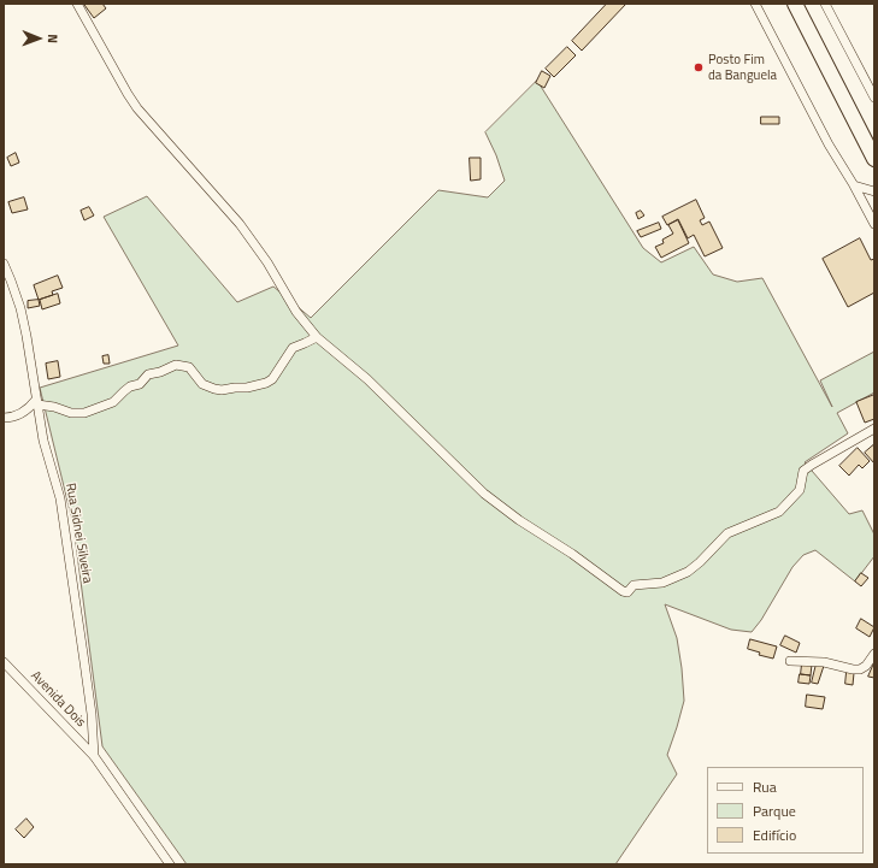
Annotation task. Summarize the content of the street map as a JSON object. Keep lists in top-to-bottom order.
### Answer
{
  "streets": {
    "street": ["Rua Sidnei Silveira", "Avenida Dois"]
  },
  "crossings": [
    ["Rua Sidnei Silveira", "Avenida Dois"]
  ],
  "places": ["Posto Fim da Banguela"],
  "legend": ["Rua", "Parque", "Edifício"],
  "north": "right"
}
